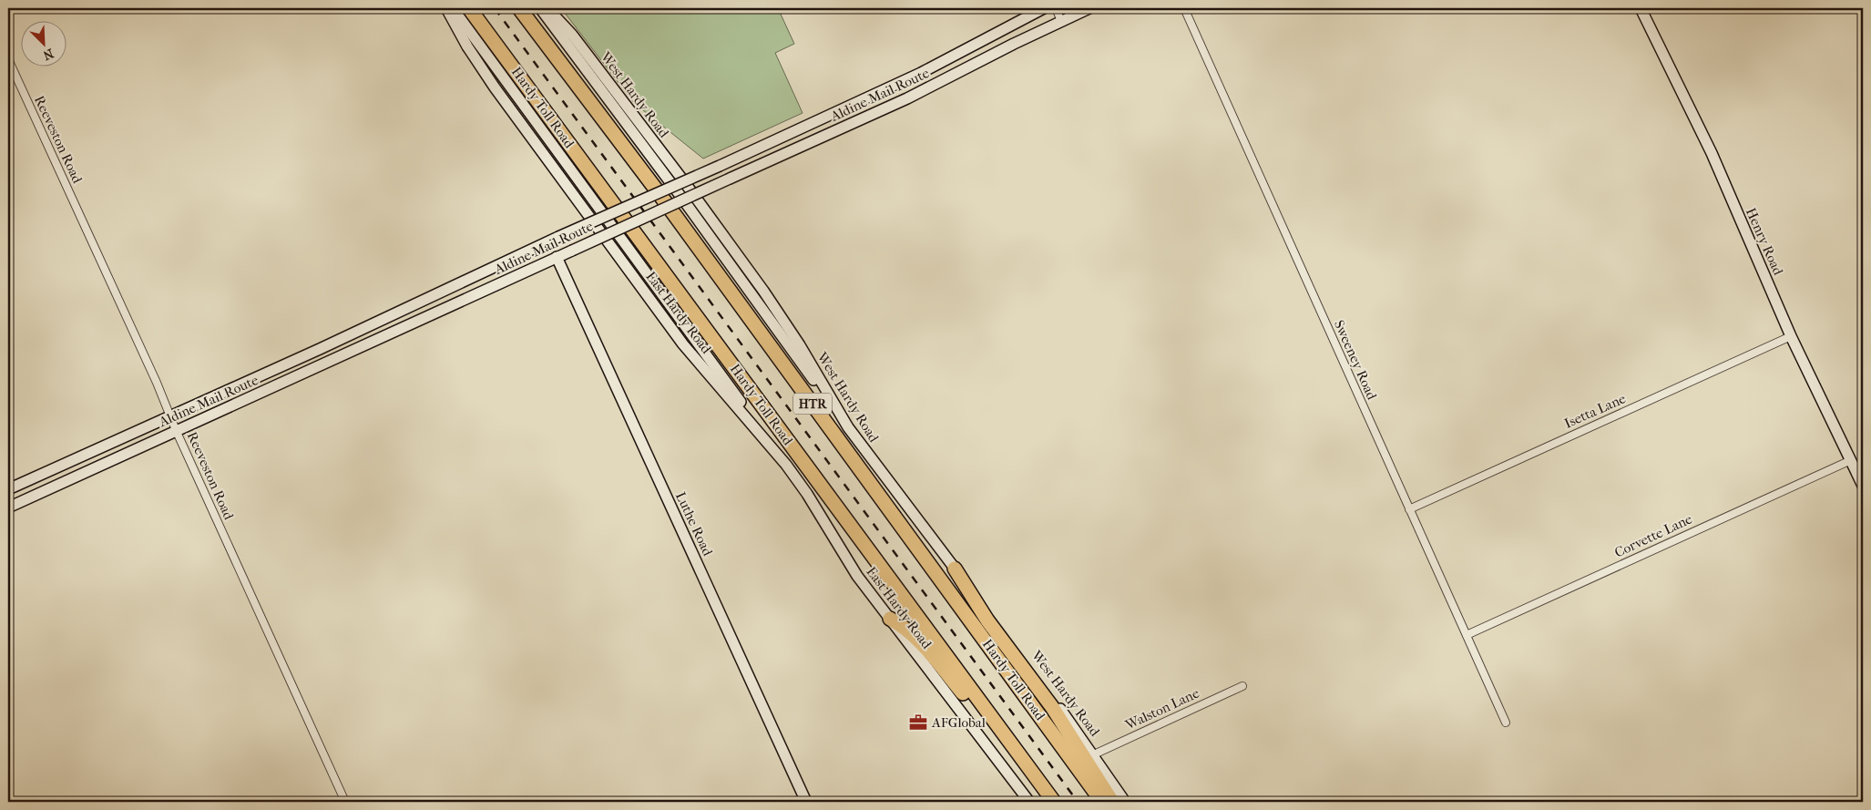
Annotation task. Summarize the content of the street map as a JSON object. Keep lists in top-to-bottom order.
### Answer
{
  "streets": {
    "highway": ["Hardy Toll Road", "HTR"],
    "main road": [
      "West Hardy Road",
      "Aldine Mail Route",
      "Henry Road",
      "East Hardy Road",
      "Luthe Road"
    ],
    "street": [
      "Reeveston Road",
      "Sweeney Road",
      "Isetta Lane",
      "Corvette Lane",
      "Walston Lane"
    ]
  },
  "crossings": [
    ["West Hardy Road", "Walston Lane"],
    ["Aldine Mail Route", "Reeveston Road"],
    ["Aldine Mail Route", "Luthe Road"],
    ["Henry Road", "Isetta Lane"],
    ["Henry Road", "Corvette Lane"],
    ["Sweeney Road", "Isetta Lane"],
    ["Sweeney Road", "Corvette Lane"]
  ],
  "places": {
    "office": ["AFGlobal"]
  },
  "north": "bottom right"
}
